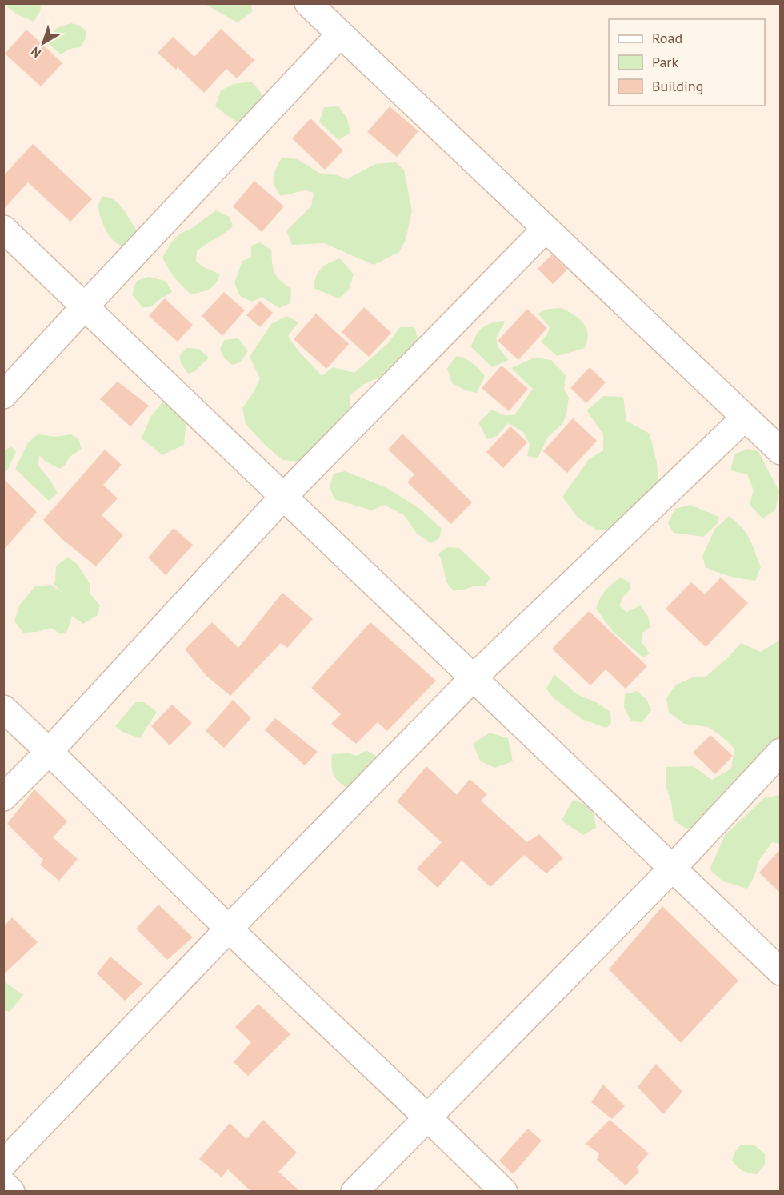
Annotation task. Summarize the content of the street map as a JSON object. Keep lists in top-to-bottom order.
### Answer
{
  "legend": ["Road", "Park", "Building"],
  "north": "bottom left"
}
